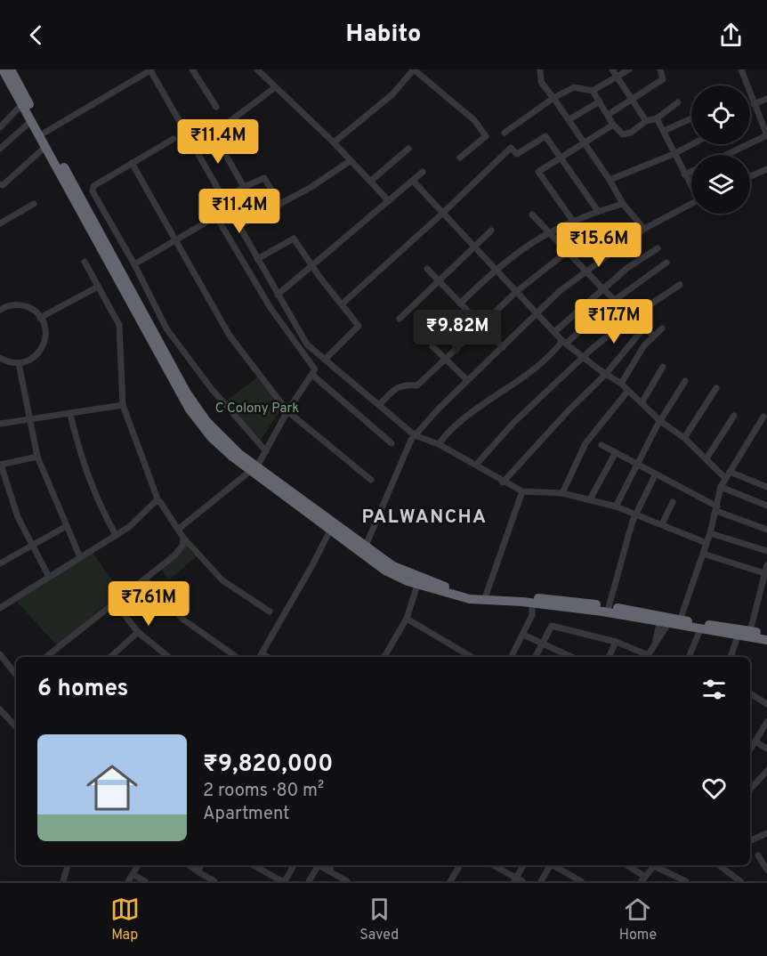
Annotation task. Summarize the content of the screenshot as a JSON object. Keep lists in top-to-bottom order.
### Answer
{
  "districts": ["PALWANCHA"],
  "parks": ["C Colony Park"],
  "page": {
    "header": "Habito",
    "price": [
      "₹11.4M",
      "₹11.4M",
      "₹15.6M",
      "₹17.7M",
      "₹9.82M",
      "₹7.61M"
    ],
    "heading": "6 homes",
    "list": [
      {
        "name": "₹9,820,000",
        "note": "2 rooms · 80 m² · Apartment"
      }
    ],
    "tabs": ["Map", "Saved", "Home"]
  }
}
